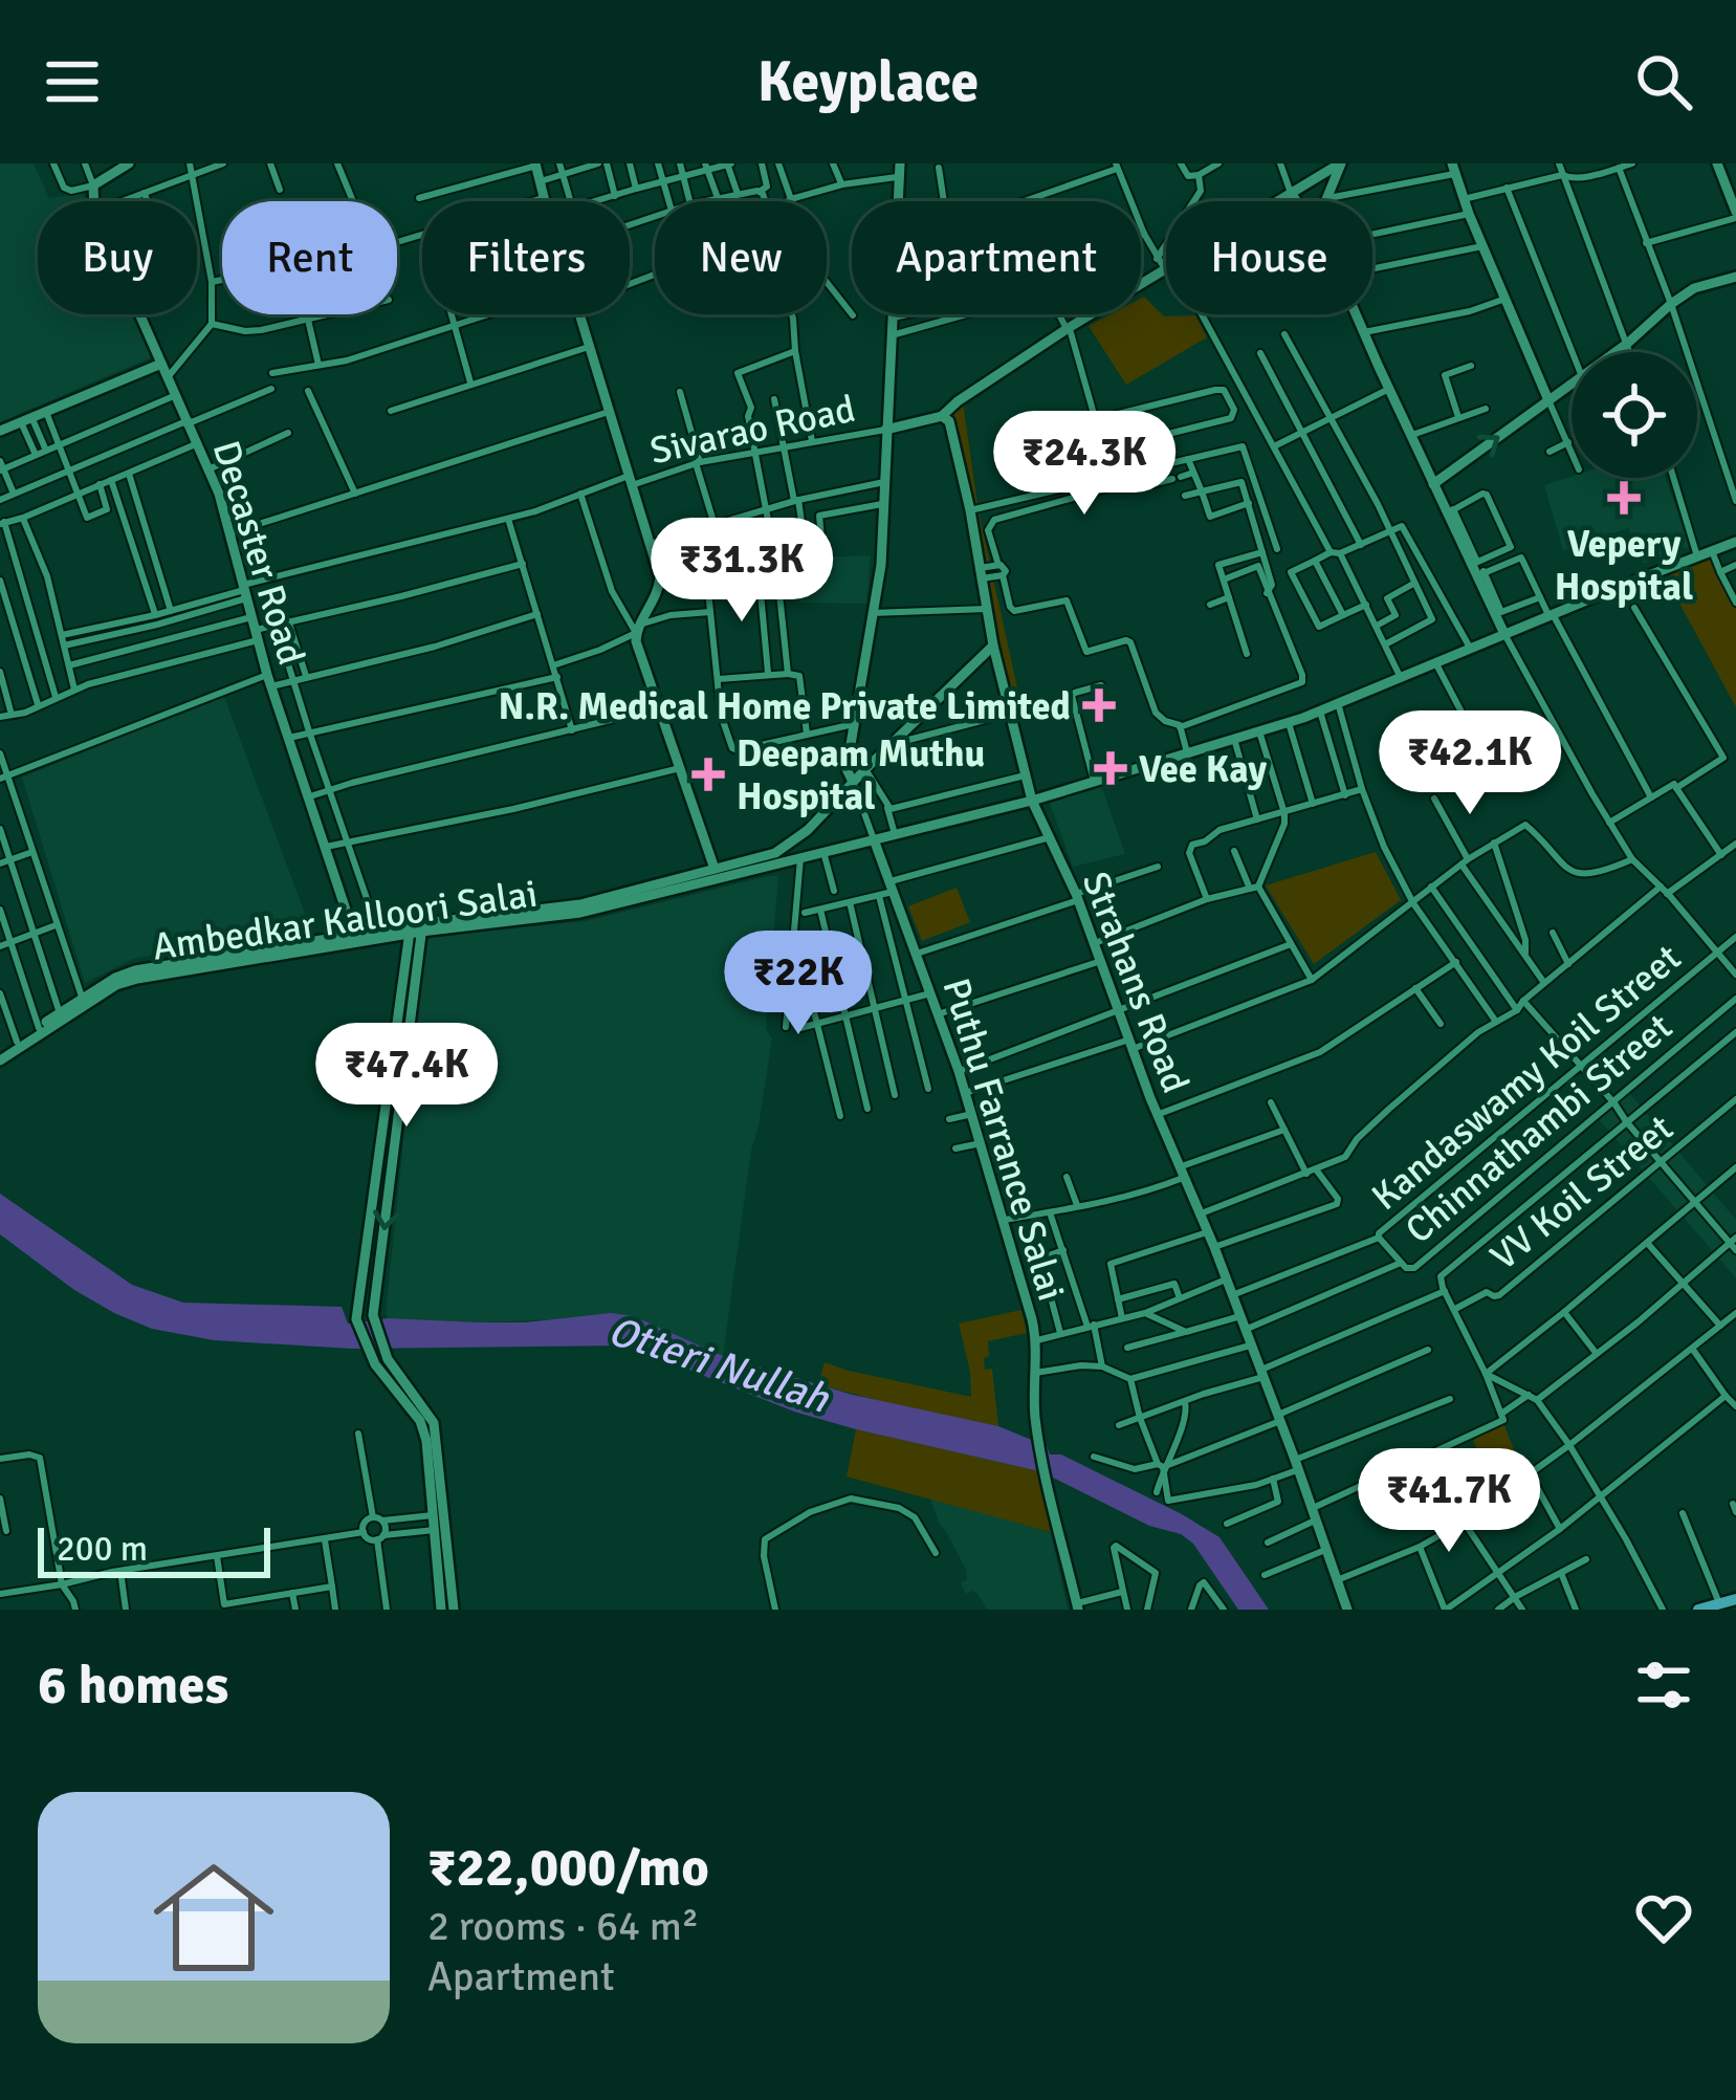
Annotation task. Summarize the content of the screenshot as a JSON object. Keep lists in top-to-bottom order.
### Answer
{
  "streets": {
    "main road": [
      "Decaster Road",
      "Ambedkar Kalloori Salai",
      "Strahans Road",
      "Puthu Farrance Salai"
    ],
    "street": [
      "Sivarao Road",
      "Kandaswamy Koil Street",
      "Chinnathambi Street",
      "VV Koil Street"
    ]
  },
  "crossings": [
    ["Sivarao Road", "Decaster Road"],
    ["Decaster Road", "Ambedkar Kalloori Salai"],
    ["Strahans Road", "Kandaswamy Koil Street"],
    ["Kandaswamy Koil Street", "Chinnathambi Street"]
  ],
  "water": ["Otteri Nullah"],
  "places": {
    "health": [
      "Vepery Hospital",
      "N.R. Medical Home Private Limited",
      "Vee Kay",
      "Deepam Muthu Hospital"
    ]
  },
  "scale_bar": "200 m",
  "page": {
    "header": "Keyplace",
    "chip": [
      "Buy",
      "Rent",
      "Filters",
      "New",
      "Apartment",
      "House"
    ],
    "price": [
      "₹24.3K",
      "₹31.3K",
      "₹42.1K",
      "₹22K",
      "₹47.4K",
      "₹41.7K"
    ],
    "scale": "200 m",
    "heading": "6 homes",
    "list": [
      {
        "name": "₹22,000/mo",
        "note": "2 rooms · 64 m² · Apartment"
      }
    ]
  }
}
